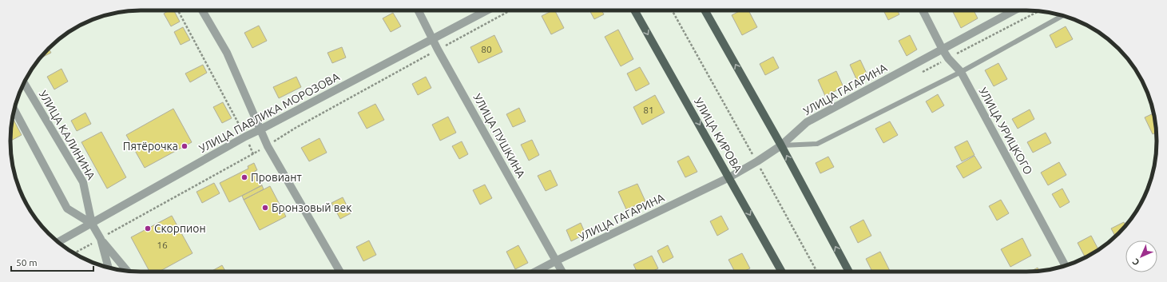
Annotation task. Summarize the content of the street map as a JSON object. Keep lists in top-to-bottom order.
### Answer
{
  "streets": {
    "main road": ["УЛИЦА КИРОВА"],
    "street": [
      "УЛИЦА ГАГАРИНА",
      "УЛИЦА ПАВЛИКА МОРОЗОВА",
      "УЛИЦА УРИЦКОГО",
      "УЛИЦА КАЛИНИНА",
      "УЛИЦА ПУШКИНА"
    ]
  },
  "crossings": [
    ["УЛИЦА ГАГАРИНА", "УЛИЦА УРИЦКОГО"],
    ["УЛИЦА ГАГАРИНА", "УЛИЦА КИРОВА"],
    ["УЛИЦА ГАГАРИНА", "УЛИЦА ПУШКИНА"],
    ["УЛИЦА ПАВЛИКА МОРОЗОВА", "УЛИЦА КАЛИНИНА"],
    ["УЛИЦА ПАВЛИКА МОРОЗОВА", "УЛИЦА ПУШКИНА"]
  ],
  "places": [
    "Пятёрочка",
    "Провиант",
    "Бронзовый век",
    "Скорпион"
  ],
  "house_numbers": ["80", "81", "16"],
  "scale_bar": "50 m",
  "north": "bottom left"
}
